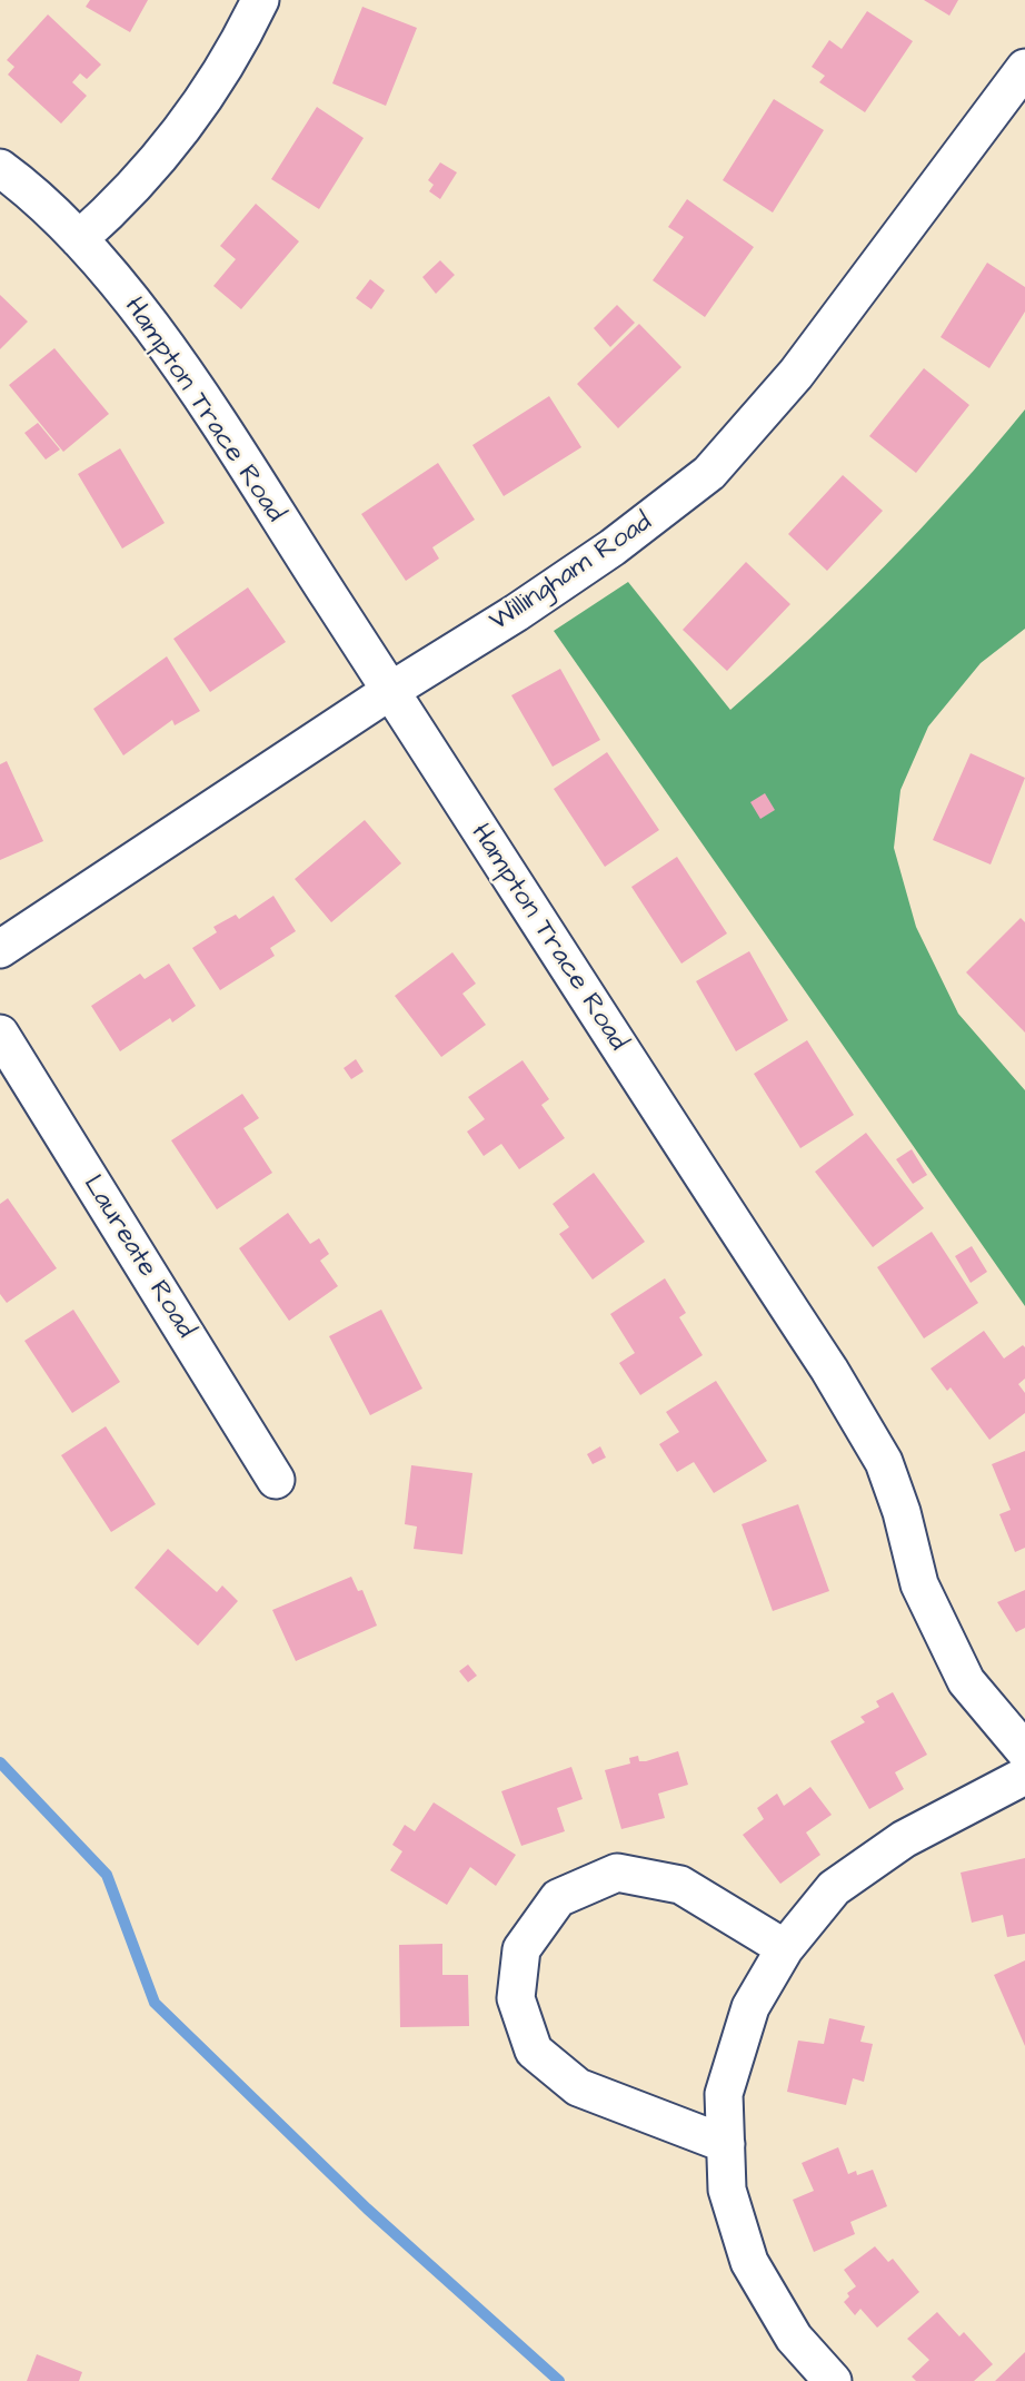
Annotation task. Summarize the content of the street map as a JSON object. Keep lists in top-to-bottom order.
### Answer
{
  "streets": {
    "street": ["Hampton Trace Road", "Willingham Road", "Laureate Road"]
  },
  "crossings": [
    ["Hampton Trace Road", "Willingham Road"]
  ]
}
